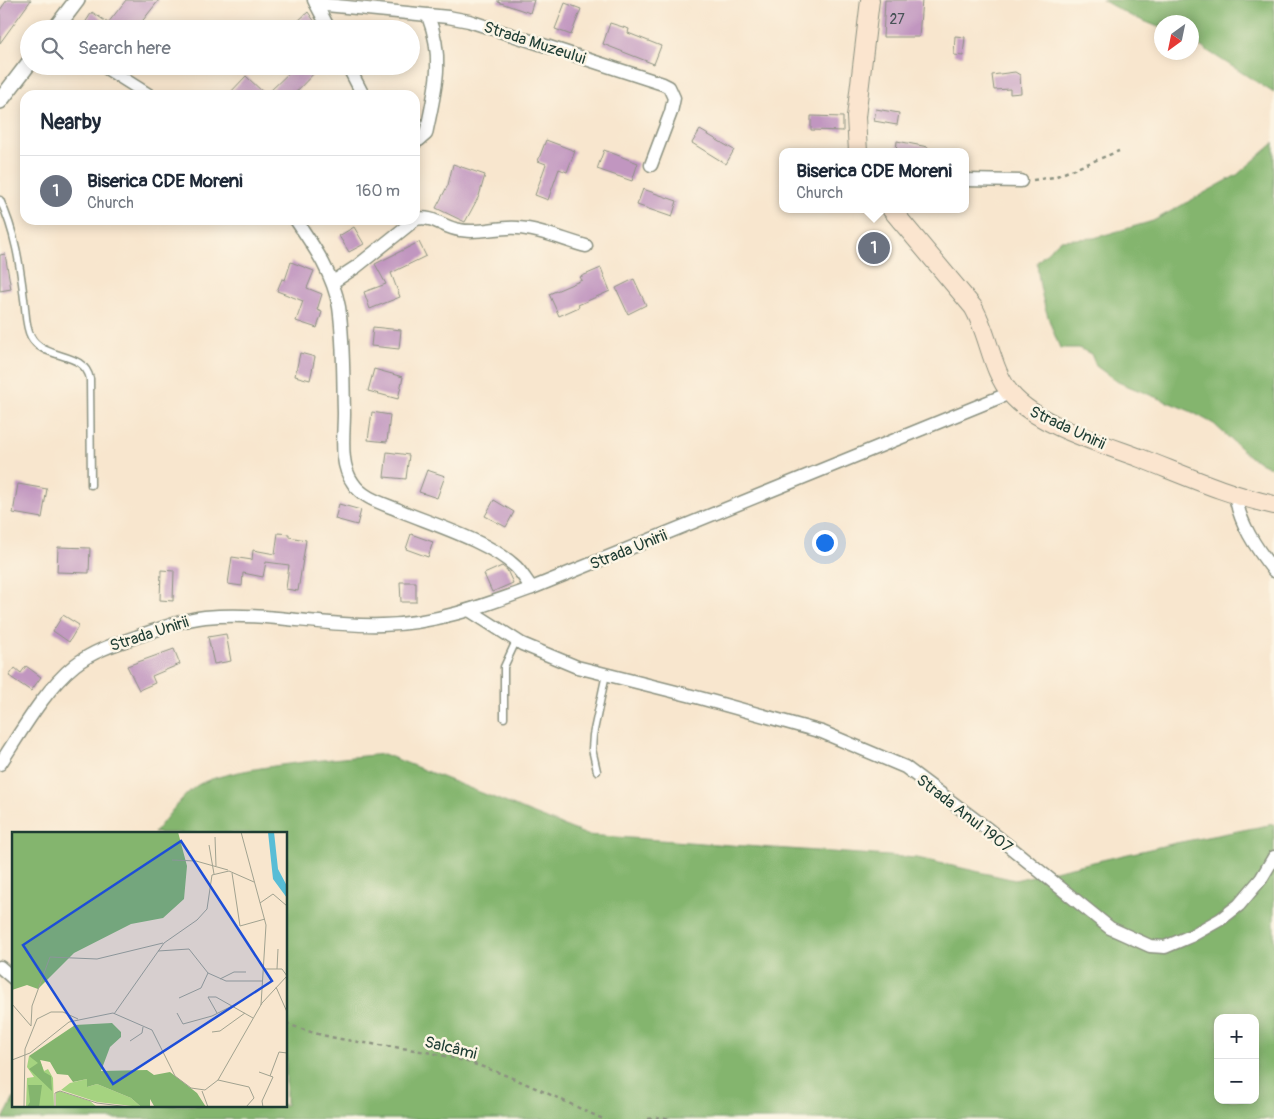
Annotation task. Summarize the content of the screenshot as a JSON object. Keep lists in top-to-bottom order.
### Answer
{
  "streets": {
    "main road": ["Strada Unirii"],
    "street": ["Strada Muzeului", "Strada Anul 1907"],
    "path": ["Salcâmi"]
  },
  "crossings": [
    ["Strada Unirii", "Strada Anul 1907"]
  ],
  "house_numbers": ["27"],
  "north": "bottom left",
  "page": {
    "search": "Search here",
    "heading": "Nearby",
    "popup": ["Biserica CDE Moreni", "Church"],
    "list": [
      {
        "mark": "1",
        "name": "Biserica CDE Moreni",
        "note": "Church",
        "value": "160 m"
      }
    ],
    "pins": "1",
    "map_buttons": ["+", "−"]
  }
}
